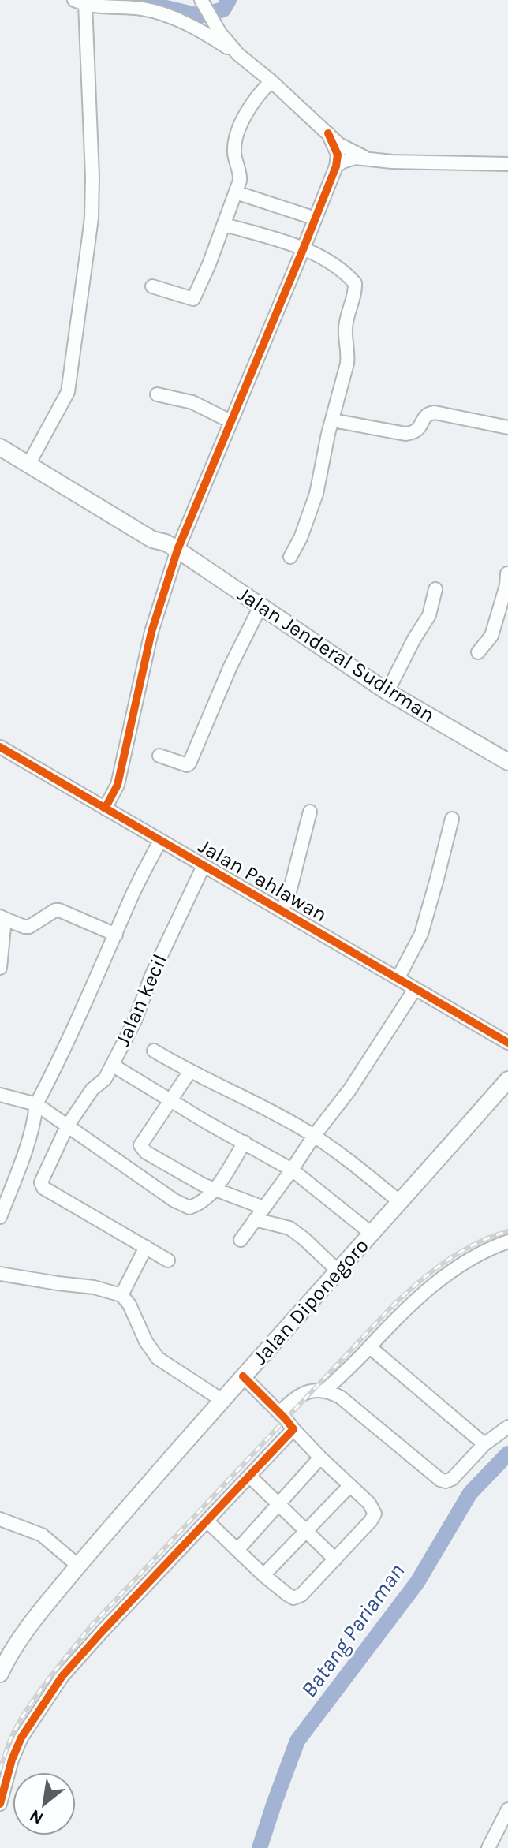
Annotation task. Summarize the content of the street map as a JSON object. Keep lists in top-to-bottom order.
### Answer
{
  "streets": {
    "main road": ["Jalan Jenderal Sudirman", "Jalan Diponegoro"],
    "street": ["Jalan Pahlawan", "Jalan kecil"]
  },
  "crossings": [
    ["Jalan Pahlawan", "Jalan kecil"]
  ],
  "water": ["Batang Pariaman"],
  "north": "bottom left"
}
